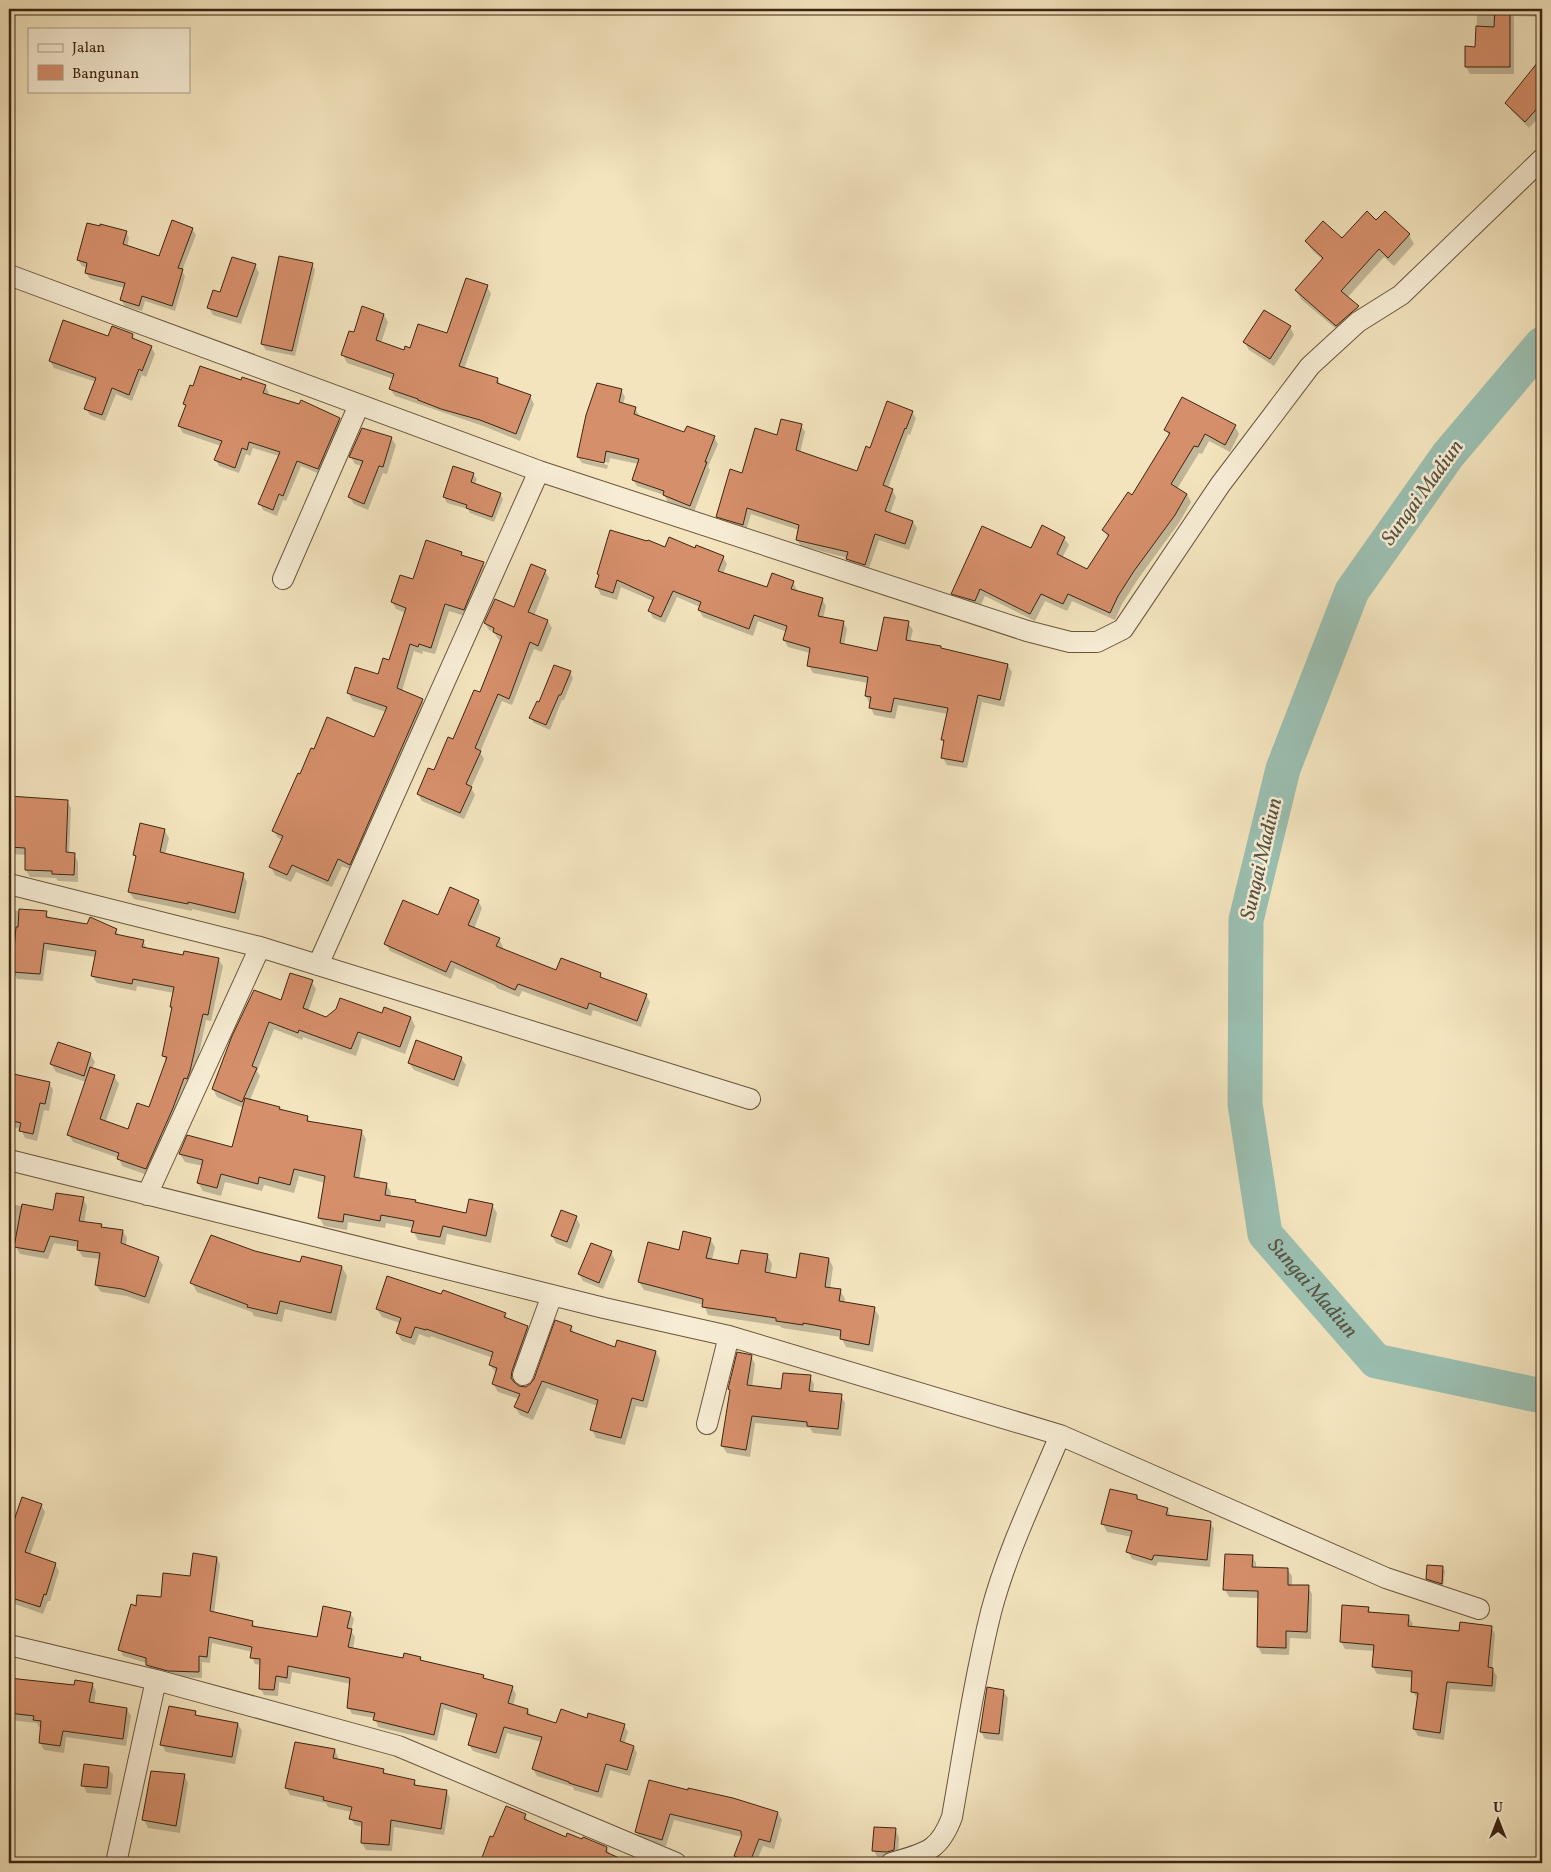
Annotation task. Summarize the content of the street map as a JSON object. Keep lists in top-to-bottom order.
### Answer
{
  "water": ["Sungai Madiun"],
  "legend": ["Jalan", "Bangunan"],
  "north": "top"
}
